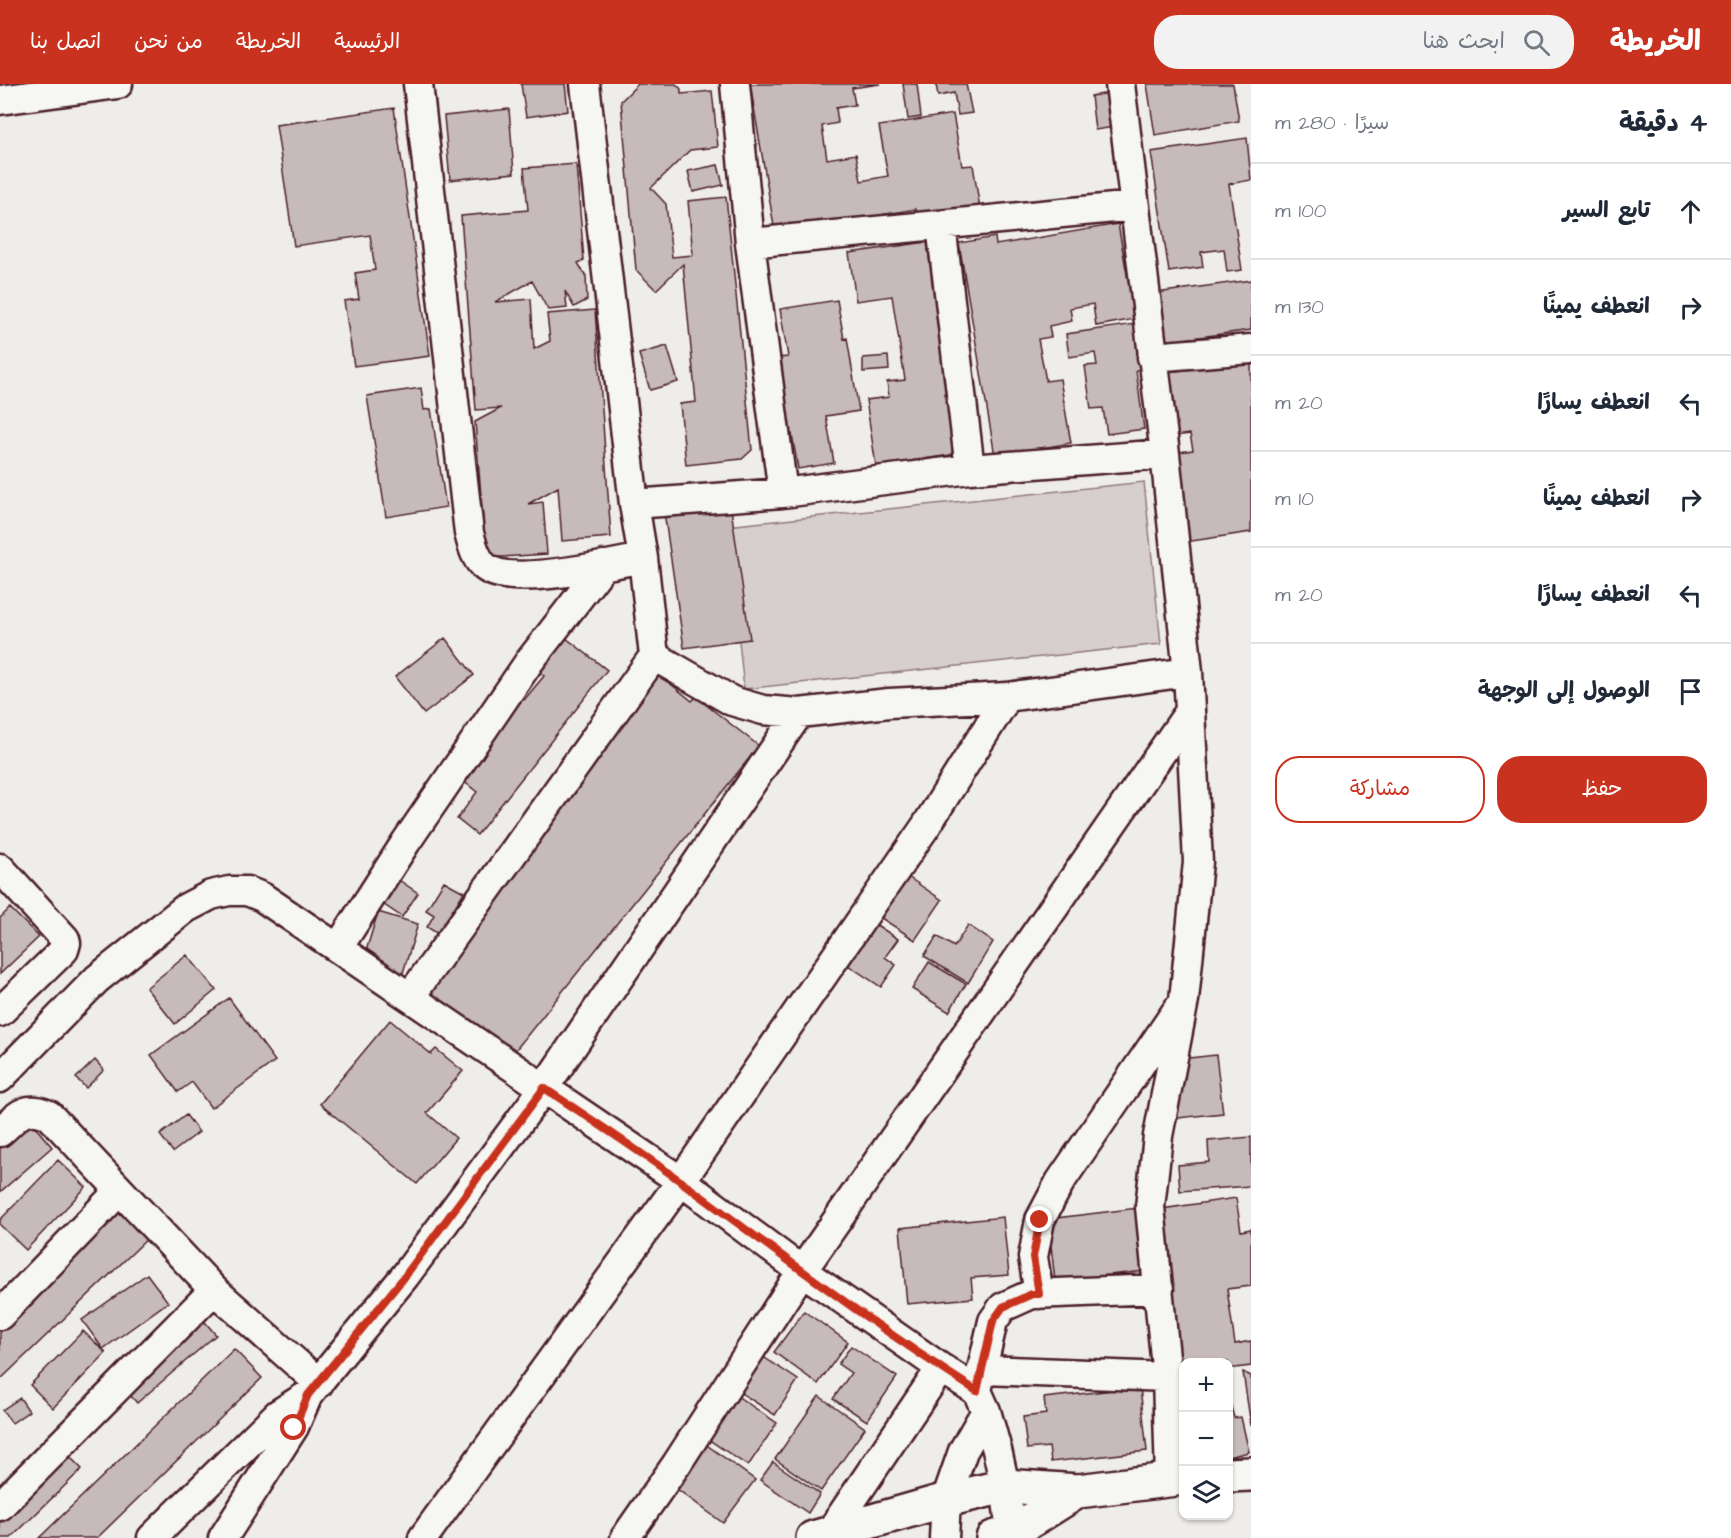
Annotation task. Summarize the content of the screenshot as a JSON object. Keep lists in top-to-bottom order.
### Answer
{
  "page": {
    "header": "الخريطة",
    "search": "ابحث هنا",
    "nav": [
      "الرئيسية",
      "الخريطة",
      "من نحن",
      "اتصل بنا"
    ],
    "heading": ["4 دقيقة", "سيرًا · 280 m"],
    "list": [
      ["تابع السير", "100 m"],
      ["انعطف يمينًا", "130 m"],
      ["انعطف يسارًا", "20 m"],
      ["انعطف يمينًا", "10 m"],
      ["انعطف يسارًا", "20 m"],
      "الوصول إلى الوجهة"
    ],
    "buttons": ["حفظ", "مشاركة"],
    "map_buttons": ["+", "−"]
  }
}
